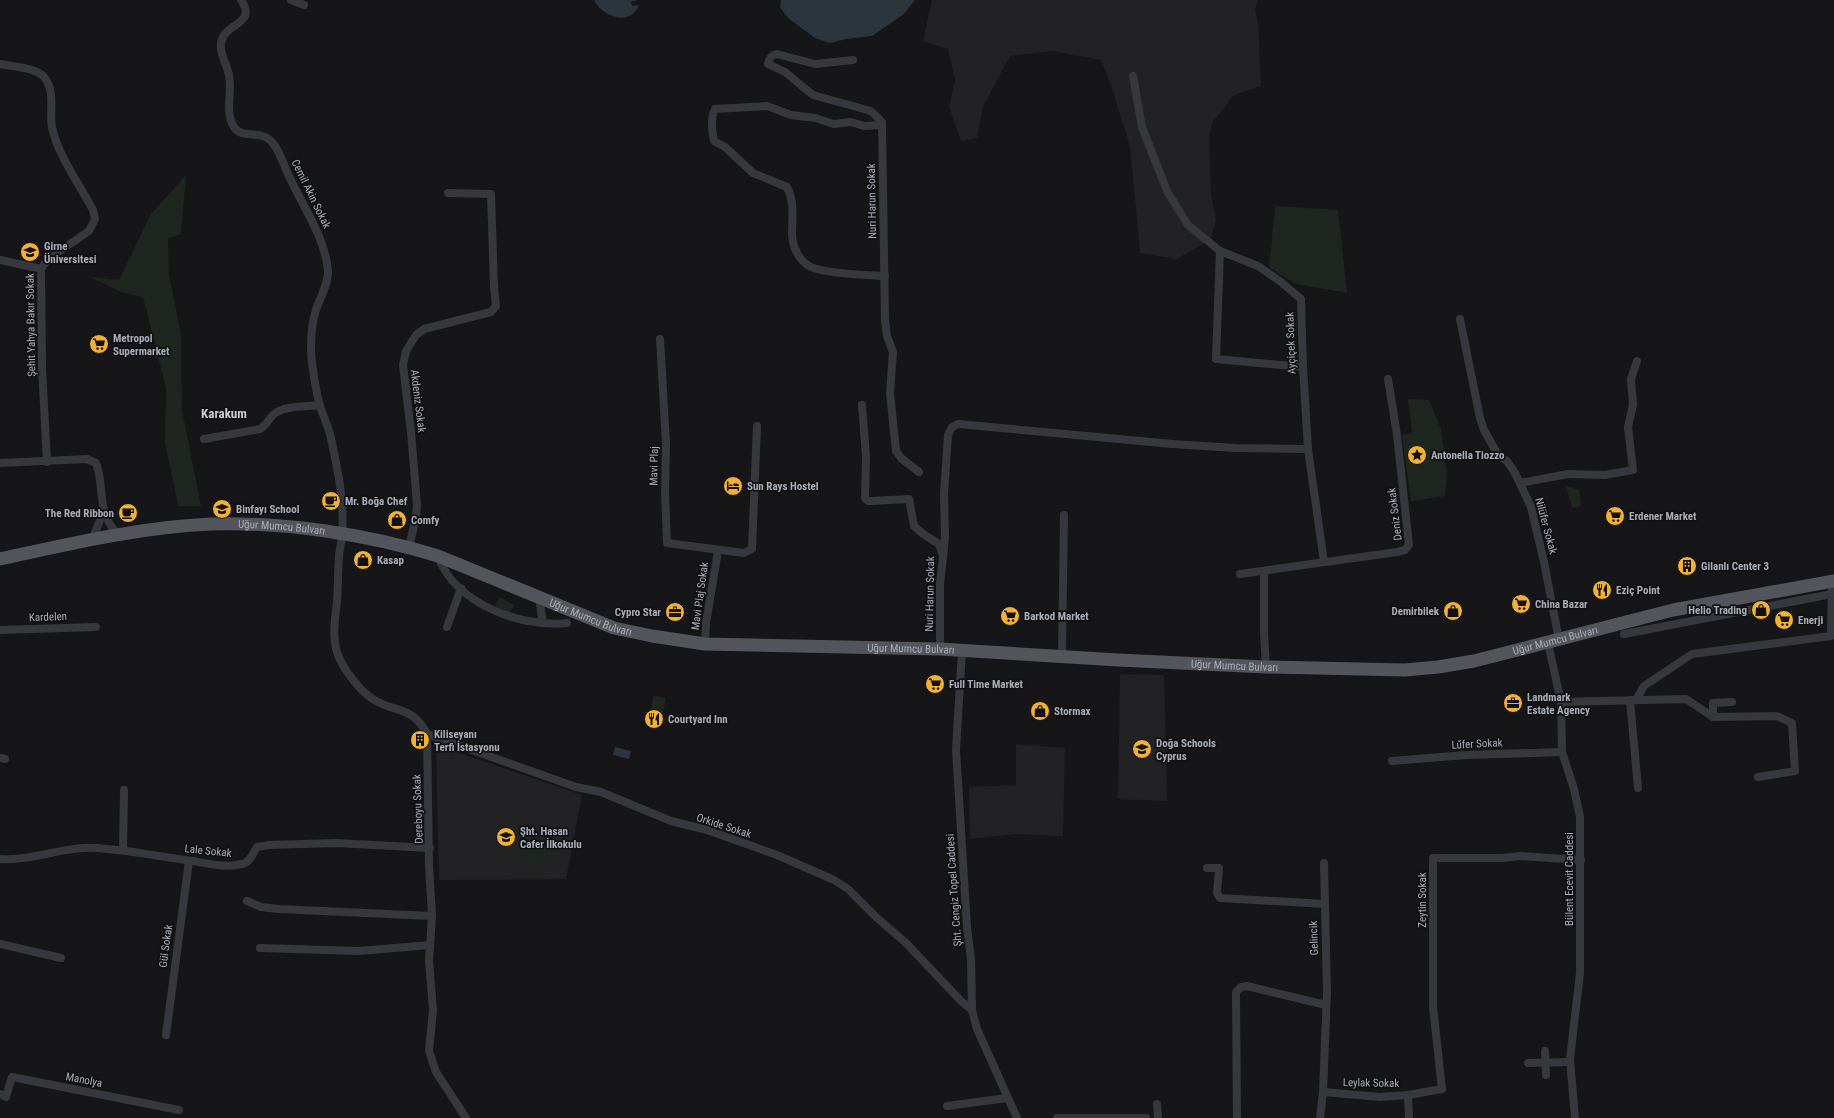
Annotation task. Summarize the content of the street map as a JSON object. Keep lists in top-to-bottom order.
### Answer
{
  "streets": {
    "main road": ["Uğur Mumcu Bulvarı"],
    "street": [
      "Cemil Akin Sokak",
      "Nuri Harun Sokak",
      "Şehit Yahya Bakır Sokak",
      "Ayçiçek Sokak",
      "Akdeniz Sokak",
      "Mavi Plaj",
      "Deniz Sokak",
      "Nilüfer Sokak",
      "Mavi Plaj Sokak",
      "Kardelen",
      "Lűfer Sokak",
      "Dereboyu Sokak",
      "Orkide Sokak",
      "Lale Sokak",
      "Bülent Ecevit Caddesi",
      "Şht. Cengiz Topel Caddesi",
      "Zeytin Sokak",
      "Gelincik",
      "Gül Sokak",
      "Manolya",
      "Leylak Sokak"
    ]
  },
  "crossings": [
    ["Cemil Akin Sokak", "Uğur Mumcu Bulvarı"],
    ["Nuri Harun Sokak", "Uğur Mumcu Bulvarı"],
    ["Ayçiçek Sokak", "Deniz Sokak"],
    ["Akdeniz Sokak", "Uğur Mumcu Bulvarı"],
    ["Mavi Plaj", "Mavi Plaj Sokak"],
    ["Nilüfer Sokak", "Uğur Mumcu Bulvarı"],
    ["Nilüfer Sokak", "Bülent Ecevit Caddesi"],
    ["Uğur Mumcu Bulvarı", "Mavi Plaj Sokak"],
    ["Uğur Mumcu Bulvarı", "Bülent Ecevit Caddesi"],
    ["Uğur Mumcu Bulvarı", "Şht. Cengiz Topel Caddesi"],
    ["Lűfer Sokak", "Bülent Ecevit Caddesi"],
    ["Dereboyu Sokak", "Orkide Sokak"],
    ["Dereboyu Sokak", "Lale Sokak"],
    ["Orkide Sokak", "Şht. Cengiz Topel Caddesi"],
    ["Lale Sokak", "Gül Sokak"],
    ["Bülent Ecevit Caddesi", "Zeytin Sokak"],
    ["Zeytin Sokak", "Leylak Sokak"],
    ["Gelincik", "Leylak Sokak"]
  ],
  "districts": ["Karakum"],
  "places": {
    "school or university": [
      "Girne Üniversitesi",
      "Binfayı School",
      "Doğa Schools Cyprus",
      "Şht. Hasan Cafer İlkokulu"
    ],
    "supermarket": [
      "Metropol Supermarket",
      "Erdener Market",
      "China Bazar",
      "Barkod Market",
      "Enerji",
      "Full Time Market"
    ],
    "place": ["Antonella Tiozzo"],
    "hotel": ["Sun Rays Hostel"],
    "cafe": ["Mr. Boğa Chef", "The Red Ribbon"],
    "shop": [
      "Comfy",
      "Kasap",
      "Helio Trading",
      "Demirbilek",
      "Stormax"
    ],
    "building": ["Gilanlı Center 3", "Kiliseyanı Terfi İstasyonu"],
    "restaurant": ["Eziç Point", "Courtyard Inn"],
    "office": ["Cypro Star", "Landmark Estate Agency"]
  }
}
